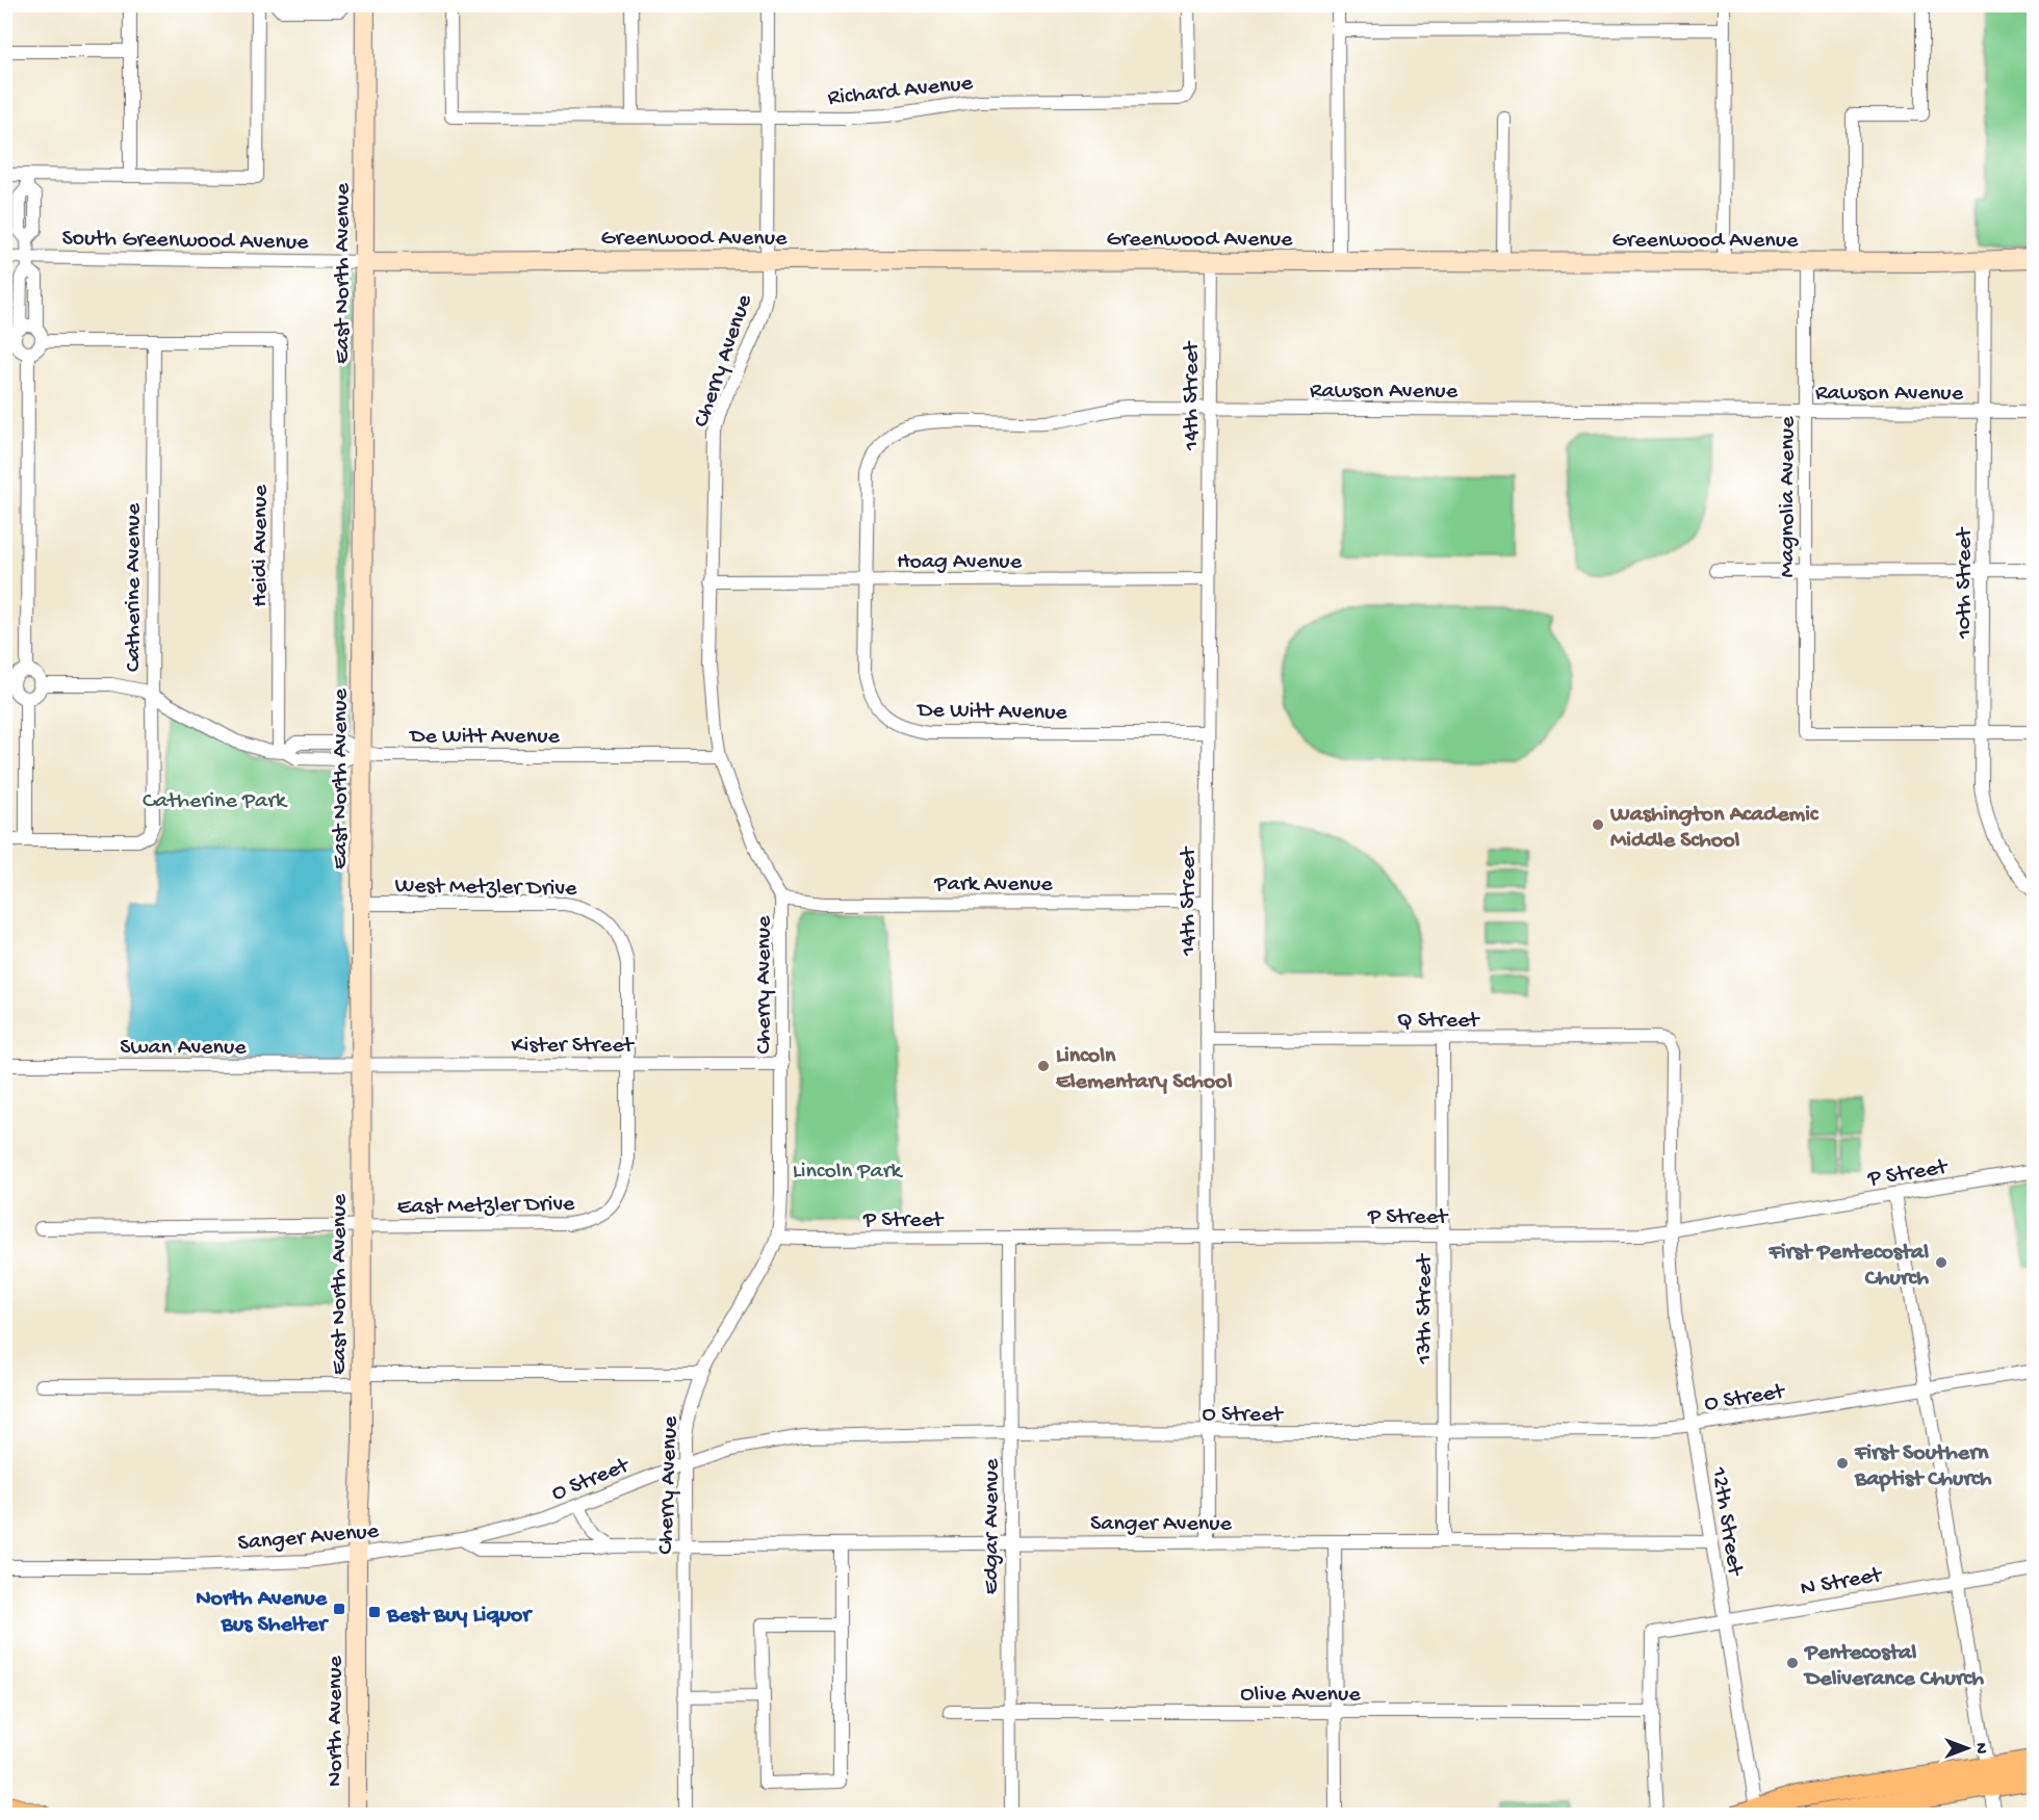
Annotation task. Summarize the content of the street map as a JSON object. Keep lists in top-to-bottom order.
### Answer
{
  "streets": {
    "street": [
      "Richard Avenue",
      "Greenwood Avenue",
      "South Greenwood Avenue",
      "East North Avenue",
      "Cherry Avenue",
      "Rawson Avenue",
      "14th Street",
      "Magnolia Avenue",
      "Heidi Avenue",
      "Hoag Avenue",
      "10th Street",
      "Catherine Avenue",
      "De Witt Avenue",
      "Park Avenue",
      "West Metzler Drive",
      "Q Street",
      "Kister Street",
      "Swan Avenue",
      "P Street",
      "East Metzler Drive",
      "13th Street",
      "O Street",
      "Sanger Avenue",
      "12th Street",
      "Edgar Avenue",
      "N Street",
      "Olive Avenue",
      "North Avenue"
    ]
  },
  "crossings": [
    ["Richard Avenue", "Cherry Avenue"],
    ["Greenwood Avenue", "South Greenwood Avenue"],
    ["Greenwood Avenue", "East North Avenue"],
    ["Greenwood Avenue", "Cherry Avenue"],
    ["Greenwood Avenue", "14th Street"],
    ["Greenwood Avenue", "Magnolia Avenue"],
    ["Greenwood Avenue", "10th Street"],
    ["South Greenwood Avenue", "East North Avenue"],
    ["East North Avenue", "De Witt Avenue"],
    ["East North Avenue", "West Metzler Drive"],
    ["East North Avenue", "Kister Street"],
    ["East North Avenue", "Swan Avenue"],
    ["East North Avenue", "East Metzler Drive"],
    ["East North Avenue", "Sanger Avenue"],
    ["East North Avenue", "North Avenue"],
    ["Cherry Avenue", "Hoag Avenue"],
    ["Cherry Avenue", "De Witt Avenue"],
    ["Cherry Avenue", "Park Avenue"],
    ["Cherry Avenue", "Kister Street"],
    ["Cherry Avenue", "P Street"],
    ["Cherry Avenue", "O Street"],
    ["Cherry Avenue", "Sanger Avenue"],
    ["Rawson Avenue", "14th Street"],
    ["Rawson Avenue", "Magnolia Avenue"],
    ["Rawson Avenue", "Hoag Avenue"],
    ["Rawson Avenue", "10th Street"],
    ["Rawson Avenue", "De Witt Avenue"],
    ["14th Street", "Hoag Avenue"],
    ["14th Street", "De Witt Avenue"],
    ["14th Street", "Park Avenue"],
    ["14th Street", "Q Street"],
    ["14th Street", "P Street"],
    ["14th Street", "O Street"],
    ["14th Street", "Sanger Avenue"],
    ["Magnolia Avenue", "10th Street"],
    ["Heidi Avenue", "Catherine Avenue"],
    ["Heidi Avenue", "De Witt Avenue"],
    ["Hoag Avenue", "De Witt Avenue"],
    ["West Metzler Drive", "Kister Street"],
    ["West Metzler Drive", "East Metzler Drive"],
    ["Q Street", "13th Street"],
    ["Q Street", "12th Street"],
    ["Kister Street", "Swan Avenue"],
    ["Kister Street", "East Metzler Drive"],
    ["P Street", "13th Street"],
    ["P Street", "12th Street"],
    ["P Street", "Edgar Avenue"],
    ["13th Street", "O Street"],
    ["13th Street", "Sanger Avenue"],
    ["O Street", "Sanger Avenue"],
    ["O Street", "12th Street"],
    ["O Street", "Edgar Avenue"],
    ["Sanger Avenue", "12th Street"],
    ["Sanger Avenue", "Edgar Avenue"],
    ["Sanger Avenue", "North Avenue"],
    ["12th Street", "N Street"],
    ["Edgar Avenue", "Olive Avenue"],
    ["N Street", "Olive Avenue"]
  ],
  "parks": ["Catherine Park", "Lincoln Park"],
  "places": {
    "other": [
      "Washington Academic Middle School",
      "Lincoln Elementary School",
      "First Pentecostal Church",
      "First Southern Baptist Church",
      "Pentecostal Deliverance Church"
    ],
    "transit": ["North Avenue Bus Shelter", "Best Buy Liquor"]
  },
  "north": "right"
}
